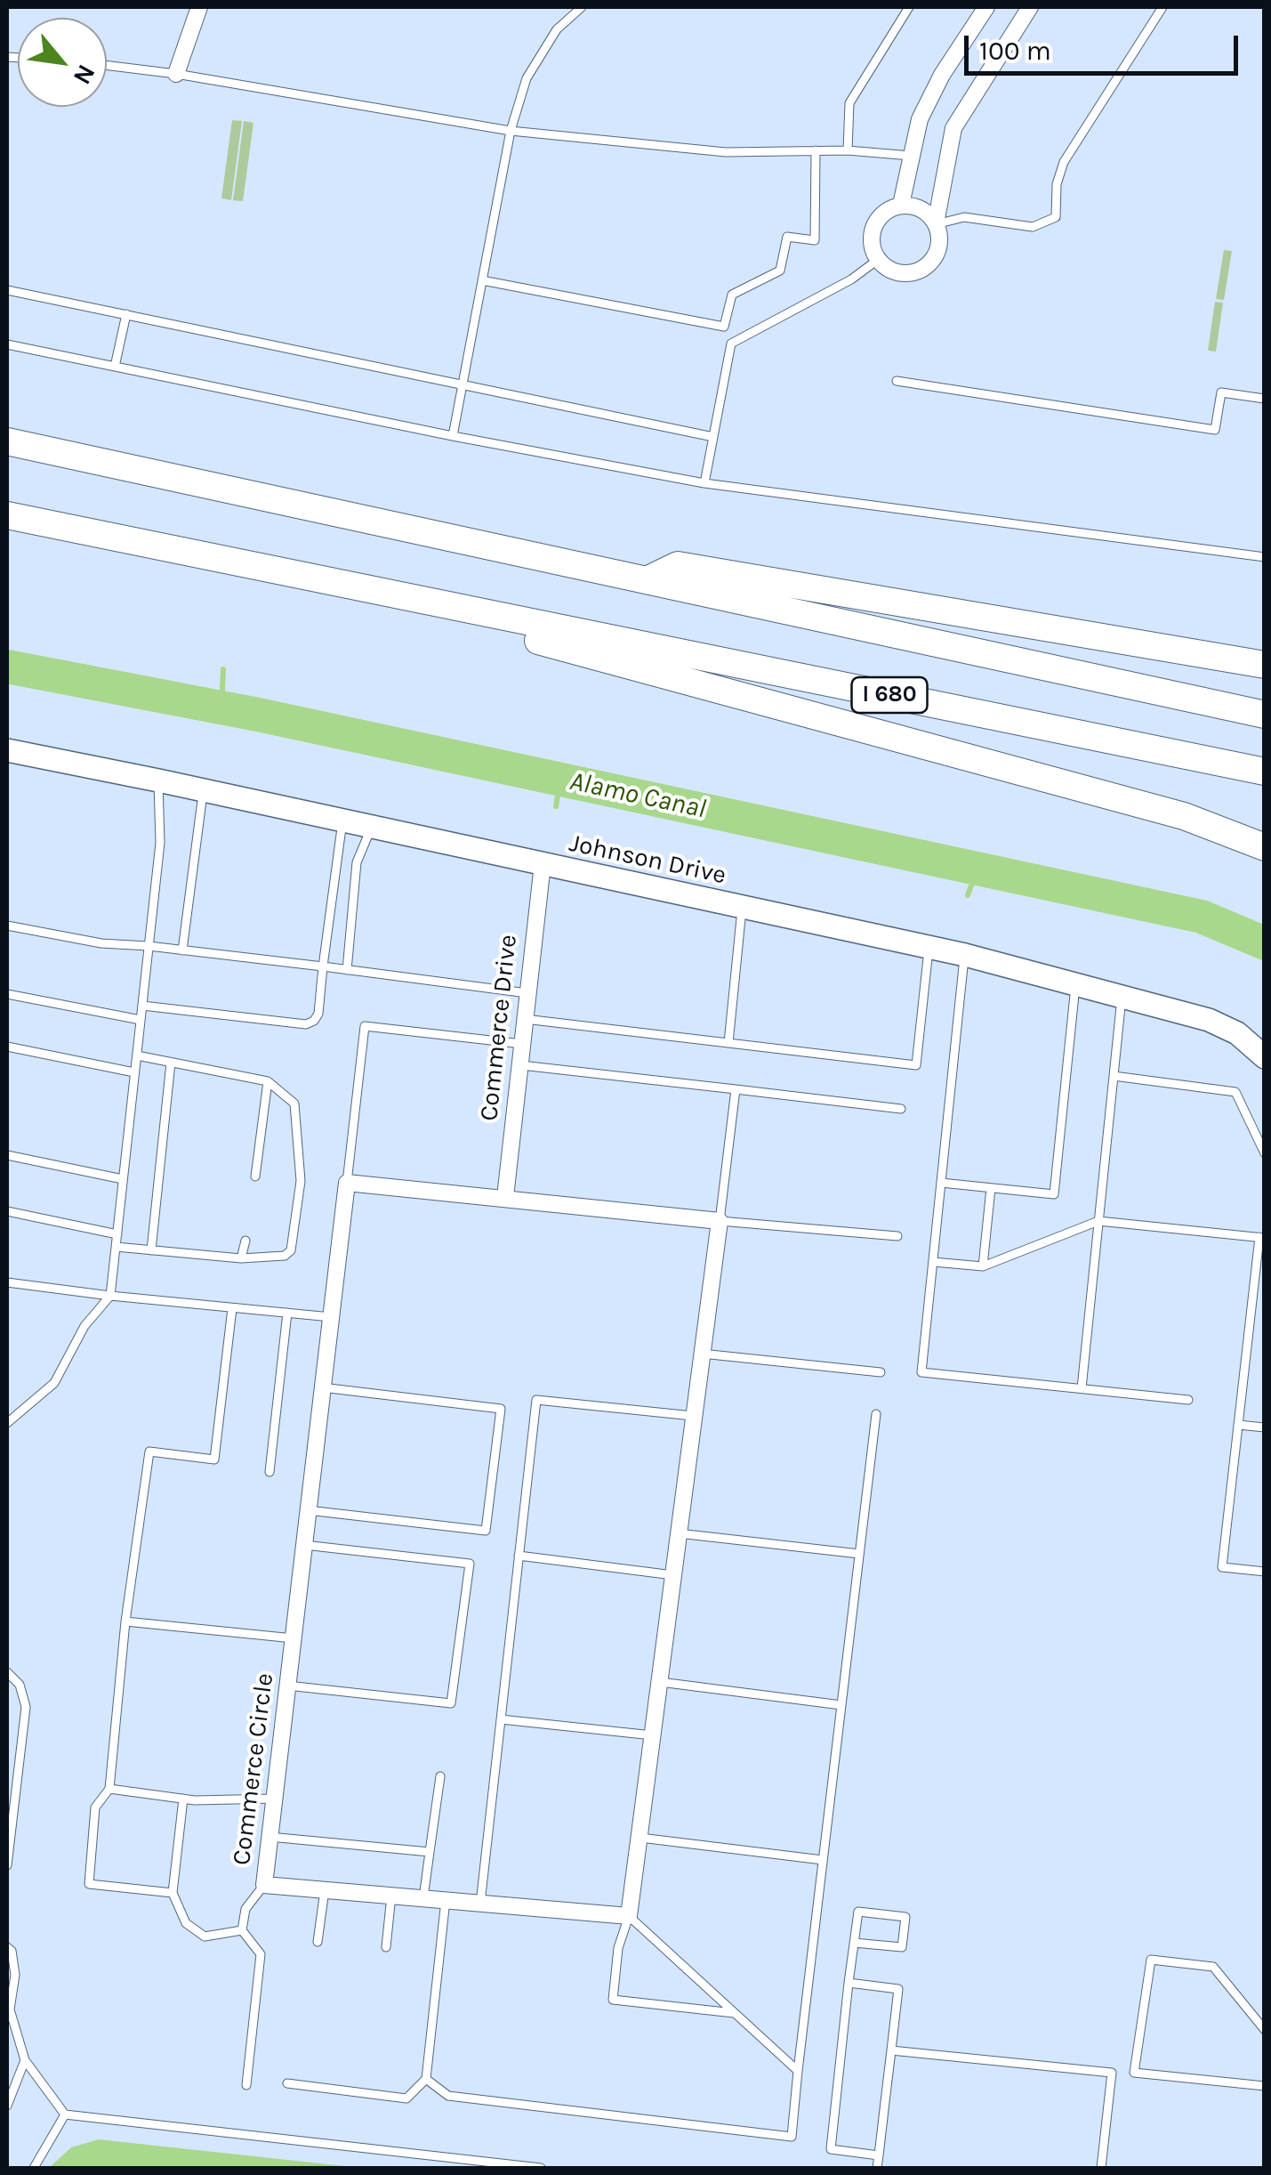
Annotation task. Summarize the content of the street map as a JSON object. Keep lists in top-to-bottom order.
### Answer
{
  "streets": {
    "highway": ["I 680"],
    "street": ["Johnson Drive", "Commerce Drive", "Commerce Circle"]
  },
  "crossings": [
    ["Johnson Drive", "Commerce Drive"]
  ],
  "water": ["Alamo Canal"],
  "scale_bar": "100 m",
  "north": "bottom right"
}
